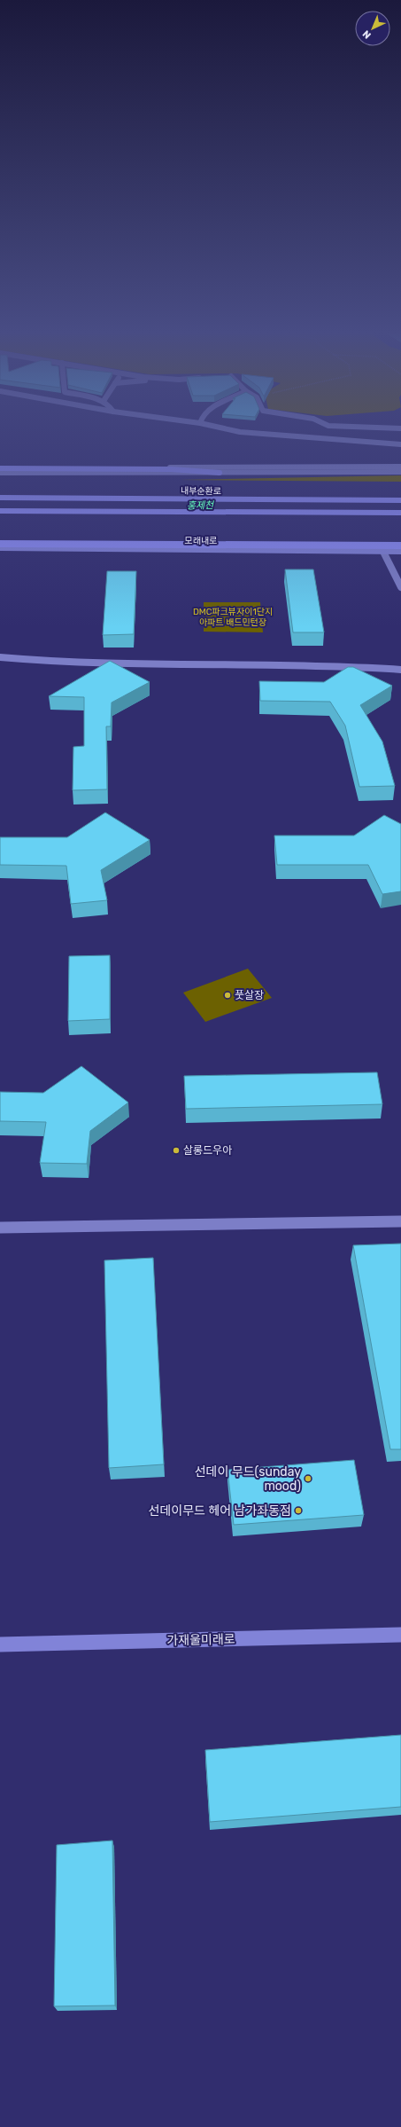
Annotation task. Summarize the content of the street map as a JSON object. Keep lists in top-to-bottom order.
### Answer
{
  "streets": {
    "highway": ["내부순환로"],
    "main road": ["모래내로", "가재울미래로"]
  },
  "water": ["홍제천"],
  "parks": ["DMC파크뷰자이1단지 아파트 배드민턴장"],
  "places": [
    "풋살장",
    "살롱드우아",
    "선데이 무드(sunday mood)",
    "선데이무드 헤어 남가좌동점"
  ],
  "north": "bottom left"
}
